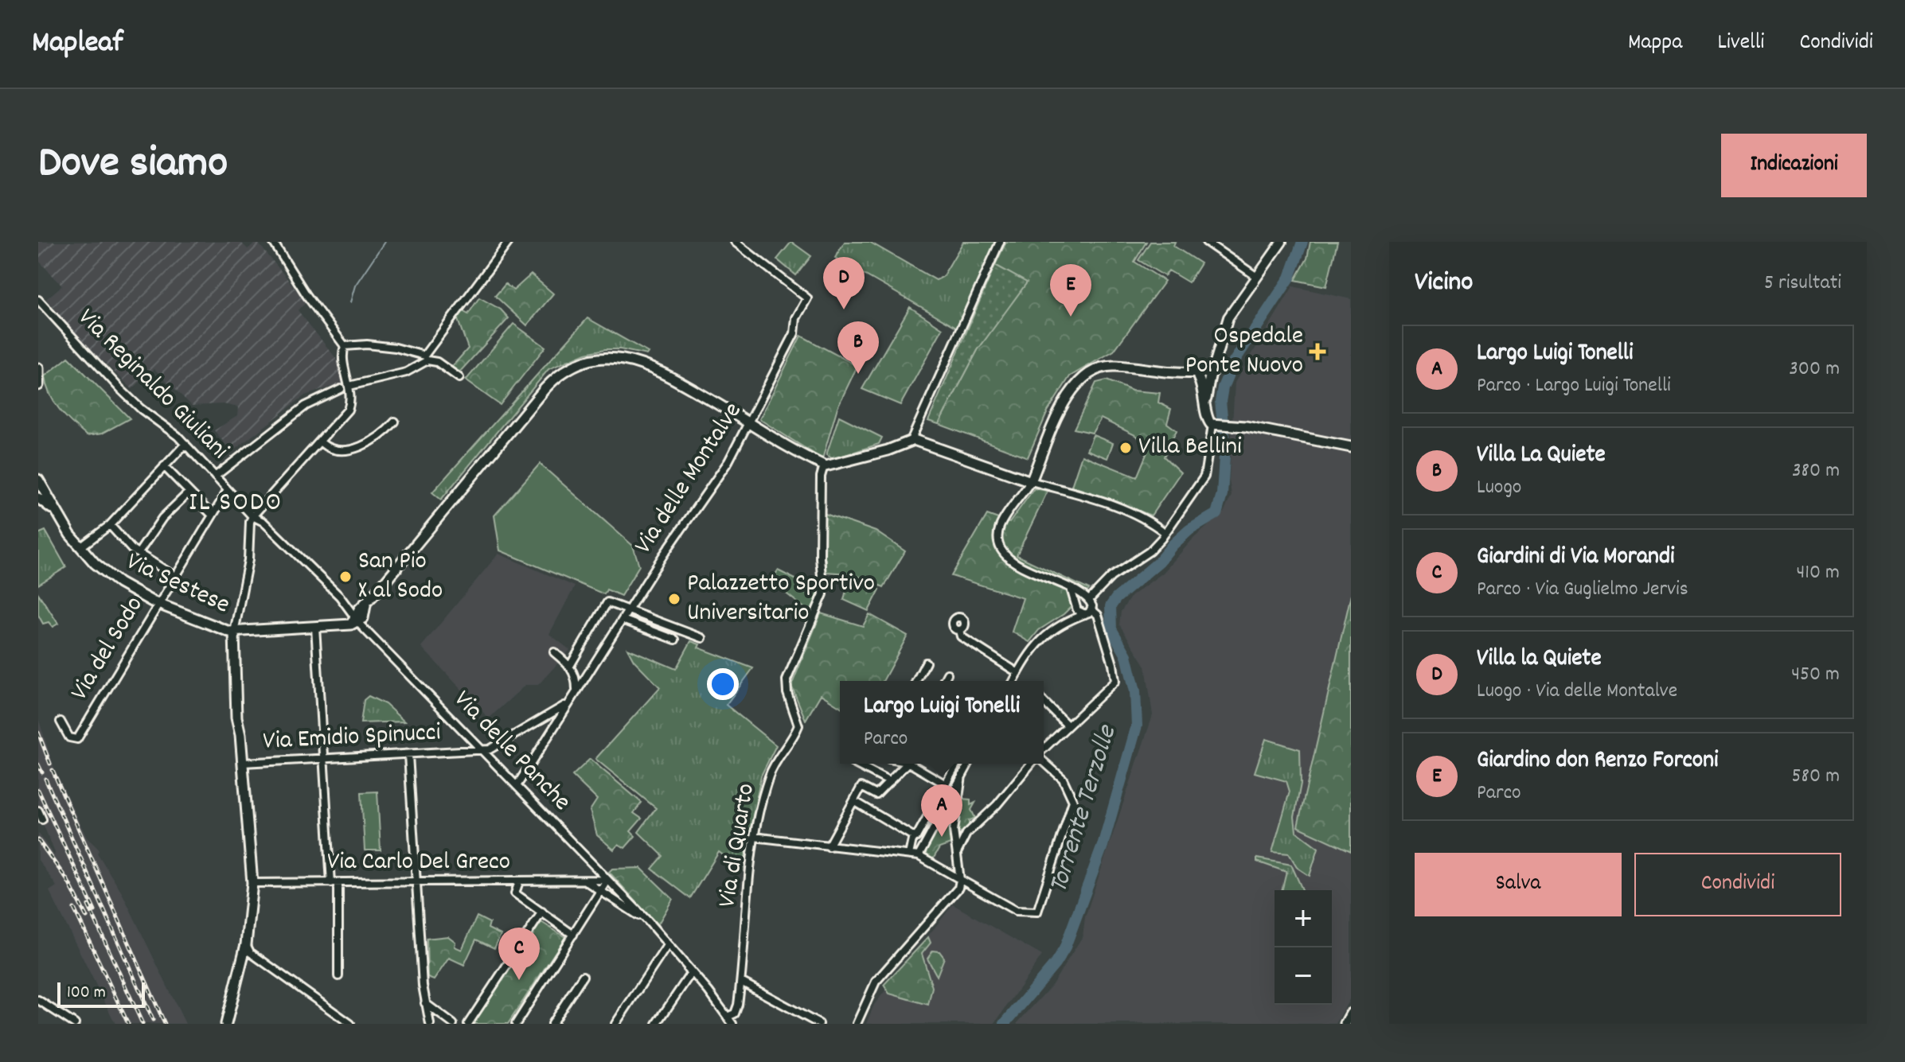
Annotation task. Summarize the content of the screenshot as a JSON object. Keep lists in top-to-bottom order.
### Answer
{
  "streets": {
    "main road": ["Via Sestese"],
    "street": [
      "Via Reginaldo Giuliani",
      "Via delle Montalve",
      "Via del Sodo",
      "Via Emidio Spinucci",
      "Via delle Panche",
      "Via di Quarto",
      "Via Carlo Del Greco"
    ]
  },
  "crossings": [
    ["Via Reginaldo Giuliani", "Via del Sodo"],
    ["Via Reginaldo Giuliani", "Via delle Panche"],
    ["Via delle Montalve", "Via Emidio Spinucci"],
    ["Via delle Montalve", "Via delle Panche"],
    ["Via Sestese", "Via del Sodo"],
    ["Via Emidio Spinucci", "Via delle Panche"],
    ["Via delle Panche", "Via di Quarto"],
    ["Via delle Panche", "Via Carlo Del Greco"]
  ],
  "districts": ["IL SODO"],
  "water": ["Torrente Terzolle"],
  "places": {
    "health": ["Ospedale Ponte Nuovo"],
    "other": ["Villa Bellini", "San Pio X al Sodo", "Palazzetto Sportivo Universitario"]
  },
  "scale_bar": "100 m",
  "page": {
    "header": "Mapleaf",
    "nav": ["Mappa", "Livelli", "Condividi"],
    "title": "Dove siamo",
    "buttons": [
      "Indicazioni",
      ["Salva", "Condividi"]
    ],
    "heading": ["Vicino", "5 risultati"],
    "pins": [
      "D",
      "E",
      "B",
      "A",
      "C"
    ],
    "list": [
      {
        "mark": "A",
        "name": "Largo Luigi Tonelli",
        "note": "Parco · Largo Luigi Tonelli",
        "value": "300 m"
      },
      {
        "mark": "B",
        "name": "Villa La Quiete",
        "note": "Luogo",
        "value": "380 m"
      },
      {
        "mark": "C",
        "name": "Giardini di Via Morandi",
        "note": "Parco · Via Guglielmo Jervis",
        "value": "410 m"
      },
      {
        "mark": "D",
        "name": "Villa la Quiete",
        "note": "Luogo · Via delle Montalve",
        "value": "450 m"
      },
      {
        "mark": "E",
        "name": "Giardino don Renzo Forconi",
        "note": "Parco",
        "value": "580 m"
      }
    ],
    "popup": ["Largo Luigi Tonelli", "Parco"],
    "map_buttons": ["+", "−"],
    "scale": "100 m"
  }
}
